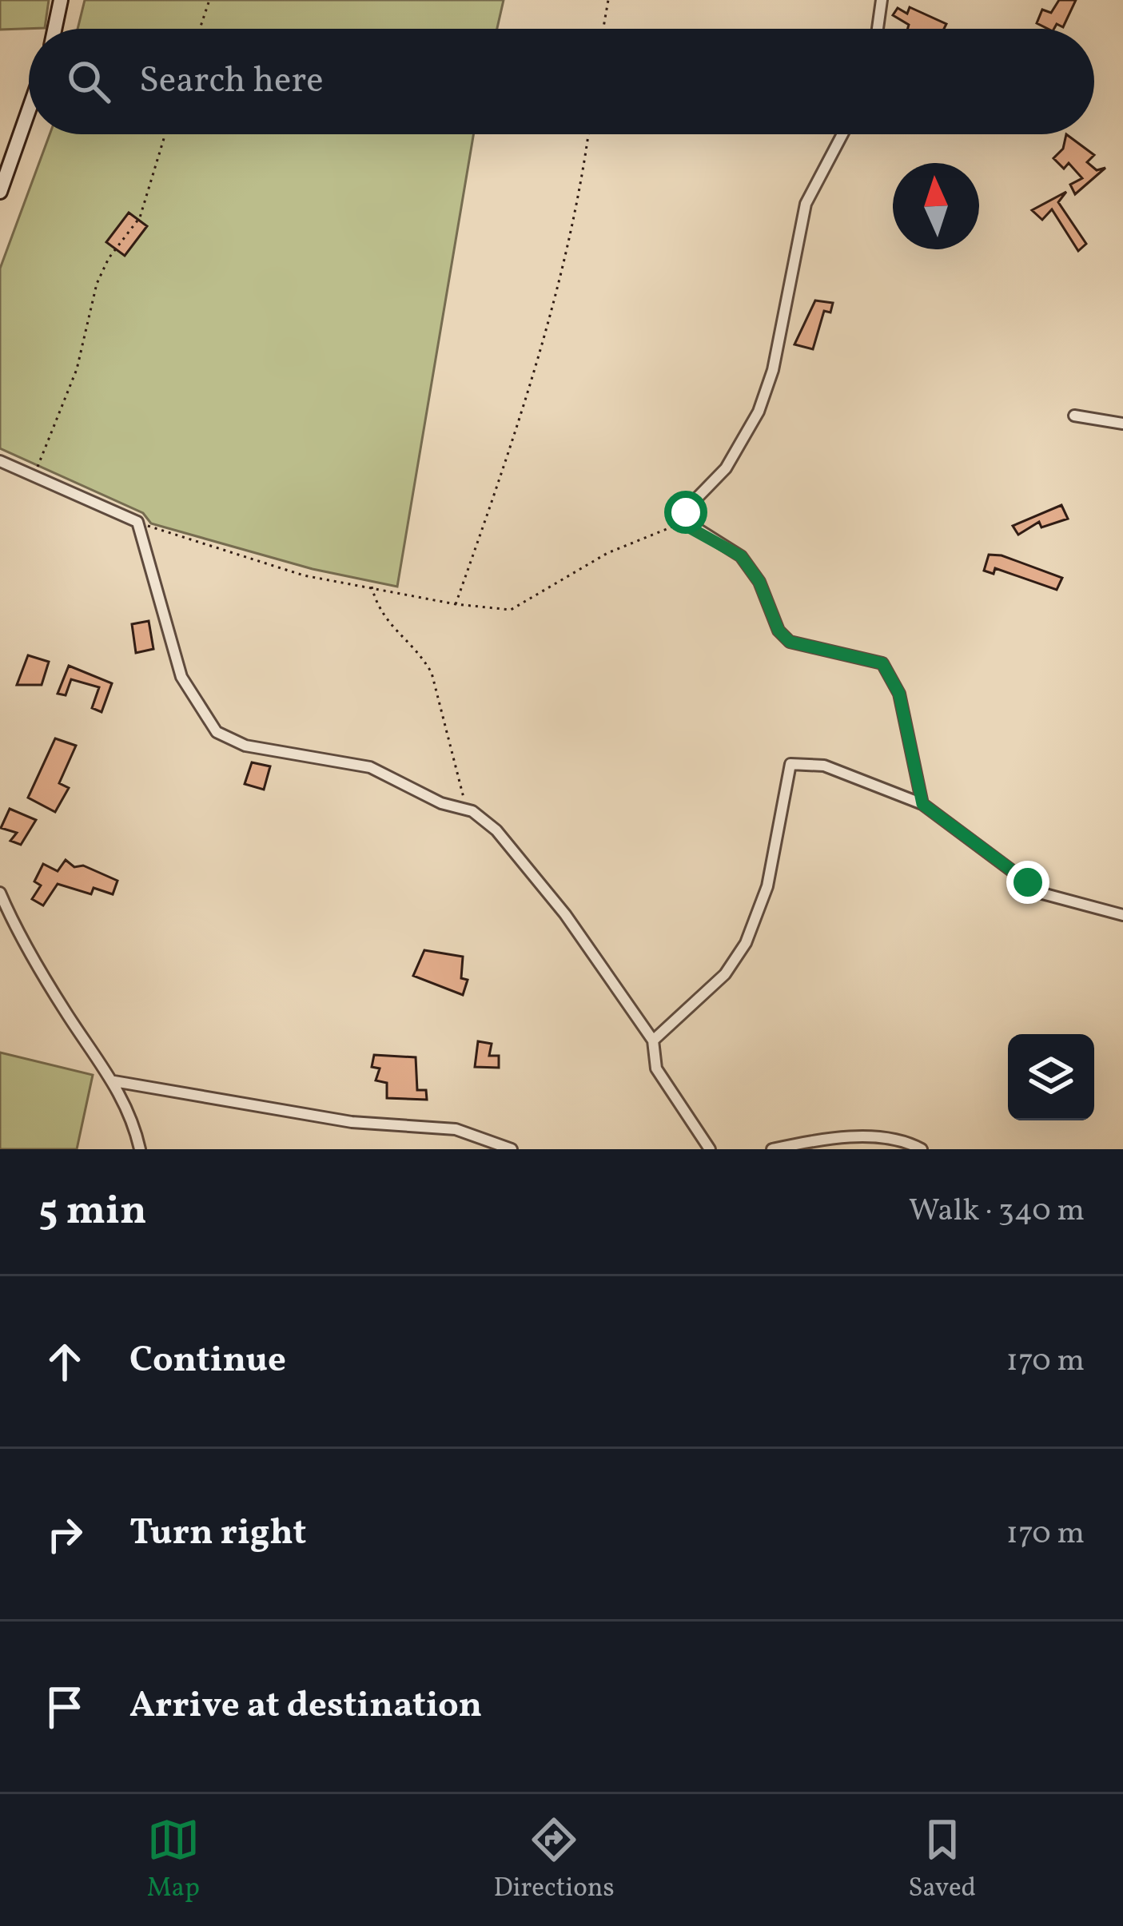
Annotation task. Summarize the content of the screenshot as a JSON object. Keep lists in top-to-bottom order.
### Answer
{
  "north": "top",
  "page": {
    "search": "Search here",
    "heading": ["5 min", "Walk · 340 m"],
    "list": [
      ["Continue", "170 m"],
      ["Turn right", "170 m"],
      "Arrive at destination"
    ],
    "nav": ["Map", "Directions", "Saved"]
  }
}
